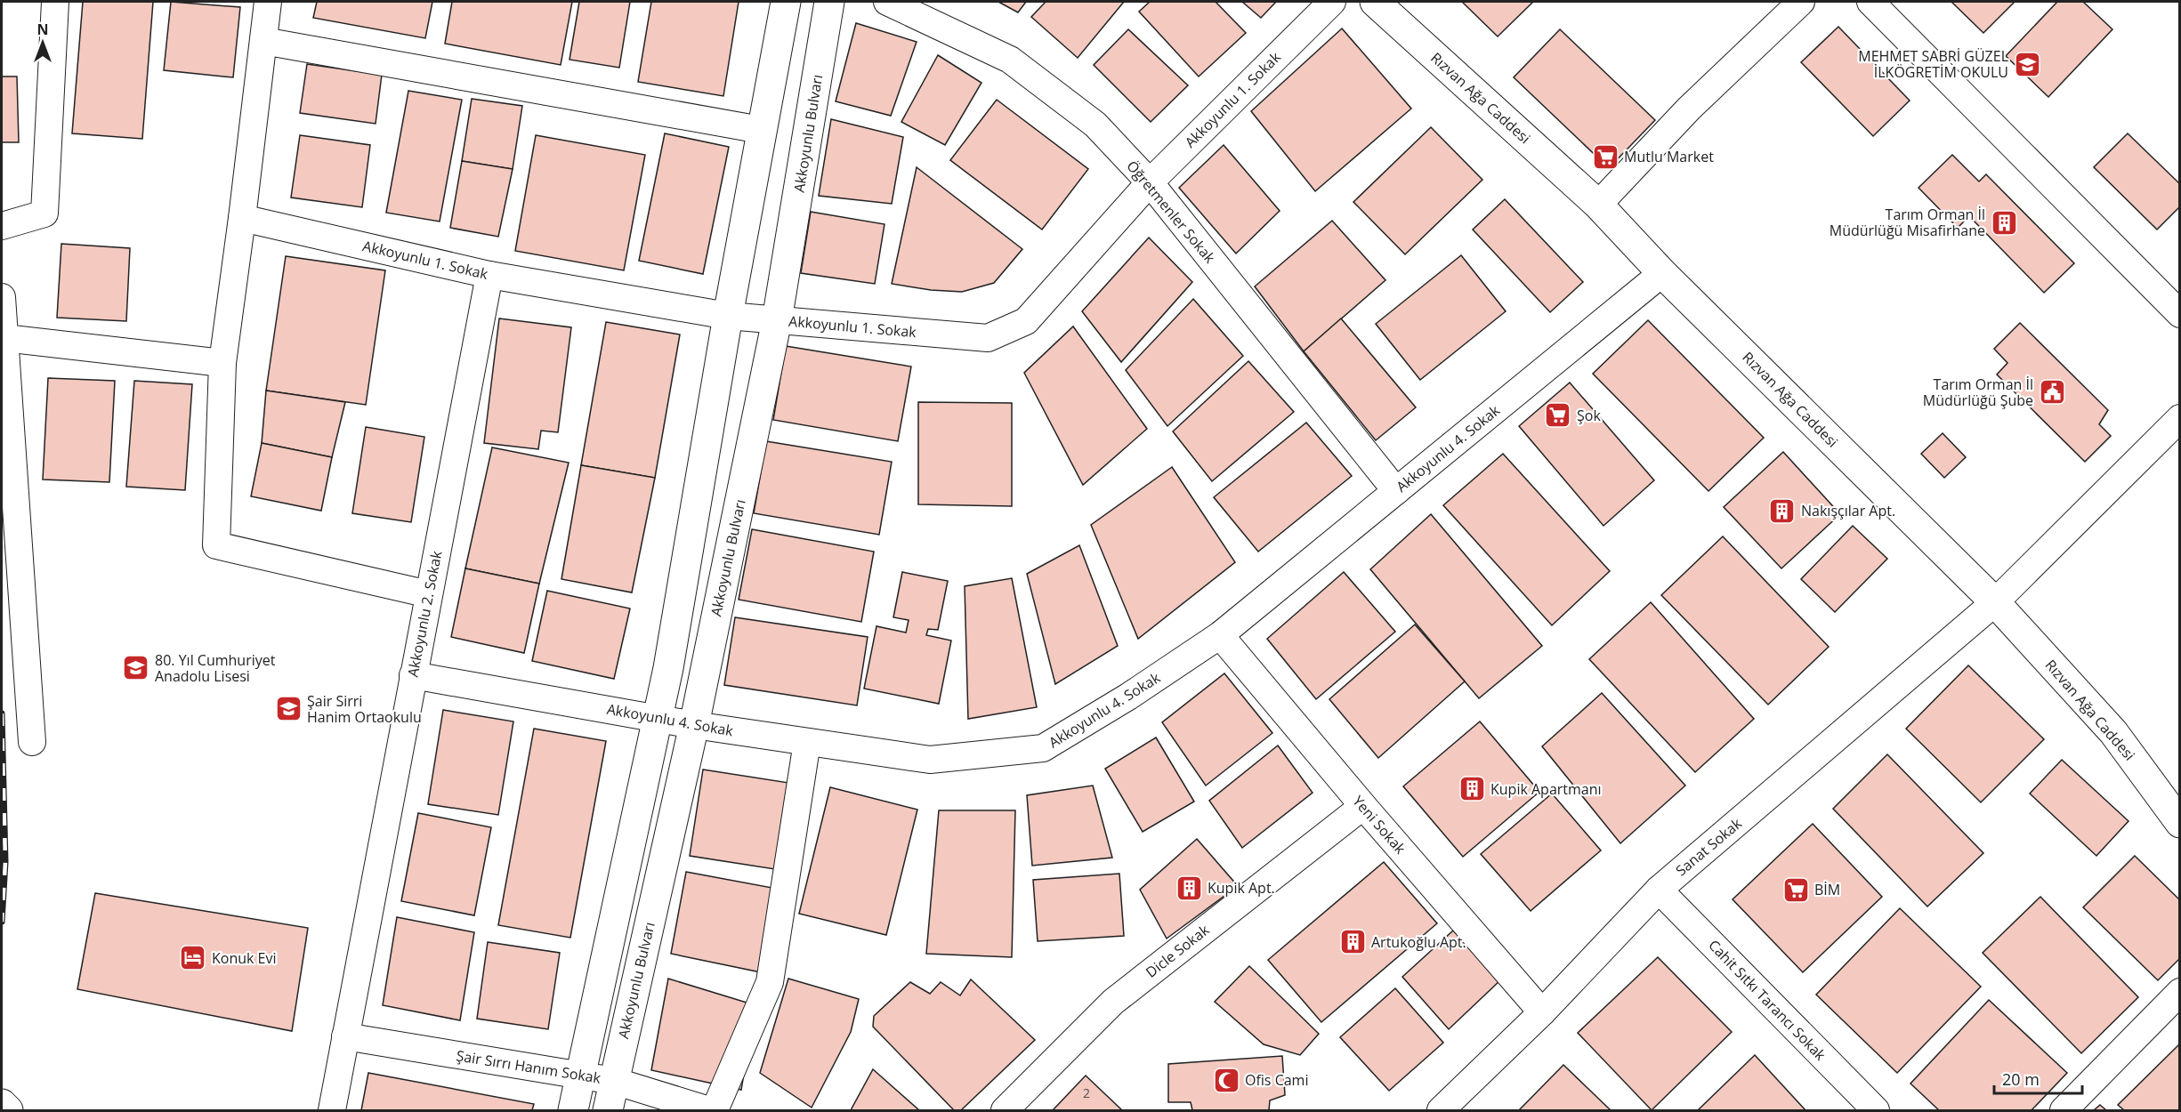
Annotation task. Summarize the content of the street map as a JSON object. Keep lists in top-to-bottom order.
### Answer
{
  "streets": {
    "main road": ["Rızvan Ağa Caddesi", "Akkoyunlu Bulvarı"],
    "street": [
      "Akkoyunlu 1. Sokak",
      "Öğretmenler Sokak",
      "Akkoyunlu 4. Sokak",
      "Akkoyunlu 2. Sokak",
      "Yeni Sokak",
      "Sanat Sokak",
      "Dicle Sokak",
      "Cahit Sıtkı Tarancı Sokak",
      "Şair Sırrı Hanım Sokak"
    ]
  },
  "crossings": [
    ["Rızvan Ağa Caddesi", "Akkoyunlu 4. Sokak"],
    ["Rızvan Ağa Caddesi", "Sanat Sokak"],
    ["Akkoyunlu 1. Sokak", "Akkoyunlu Bulvarı"],
    ["Akkoyunlu 1. Sokak", "Öğretmenler Sokak"],
    ["Akkoyunlu 1. Sokak", "Akkoyunlu 2. Sokak"],
    ["Akkoyunlu Bulvarı", "Akkoyunlu 4. Sokak"],
    ["Akkoyunlu Bulvarı", "Şair Sırrı Hanım Sokak"],
    ["Öğretmenler Sokak", "Akkoyunlu 4. Sokak"],
    ["Akkoyunlu 4. Sokak", "Akkoyunlu 2. Sokak"],
    ["Akkoyunlu 4. Sokak", "Yeni Sokak"],
    ["Akkoyunlu 2. Sokak", "Şair Sırrı Hanım Sokak"],
    ["Yeni Sokak", "Sanat Sokak"],
    ["Yeni Sokak", "Dicle Sokak"],
    ["Sanat Sokak", "Cahit Sıtkı Tarancı Sokak"]
  ],
  "places": {
    "school or university": ["MEHMET SABRİ GÜZEL İLKÖGRETİM OKULU", "80. Yıl Cumhuriyet Anadolu Lisesi", "Şair Sirri Hanim Ortaokulu"],
    "supermarket": ["Mutlu Market", "Şok", "BİM"],
    "building": [
      "Tarım Orman İl Müdürlüğü Misafirhane",
      "Nakışçılar Apt.",
      "Kupik Apartmanı",
      "Kupik Apt.",
      "Artukoğlu Apt."
    ],
    "public building": ["Tarım Orman İl Müdürlüğü Şube"],
    "hotel": ["Konuk Evi"],
    "mosque": ["Ofis Cami"]
  },
  "house_numbers": ["2"],
  "scale_bar": "20 m",
  "north": "top"
}
